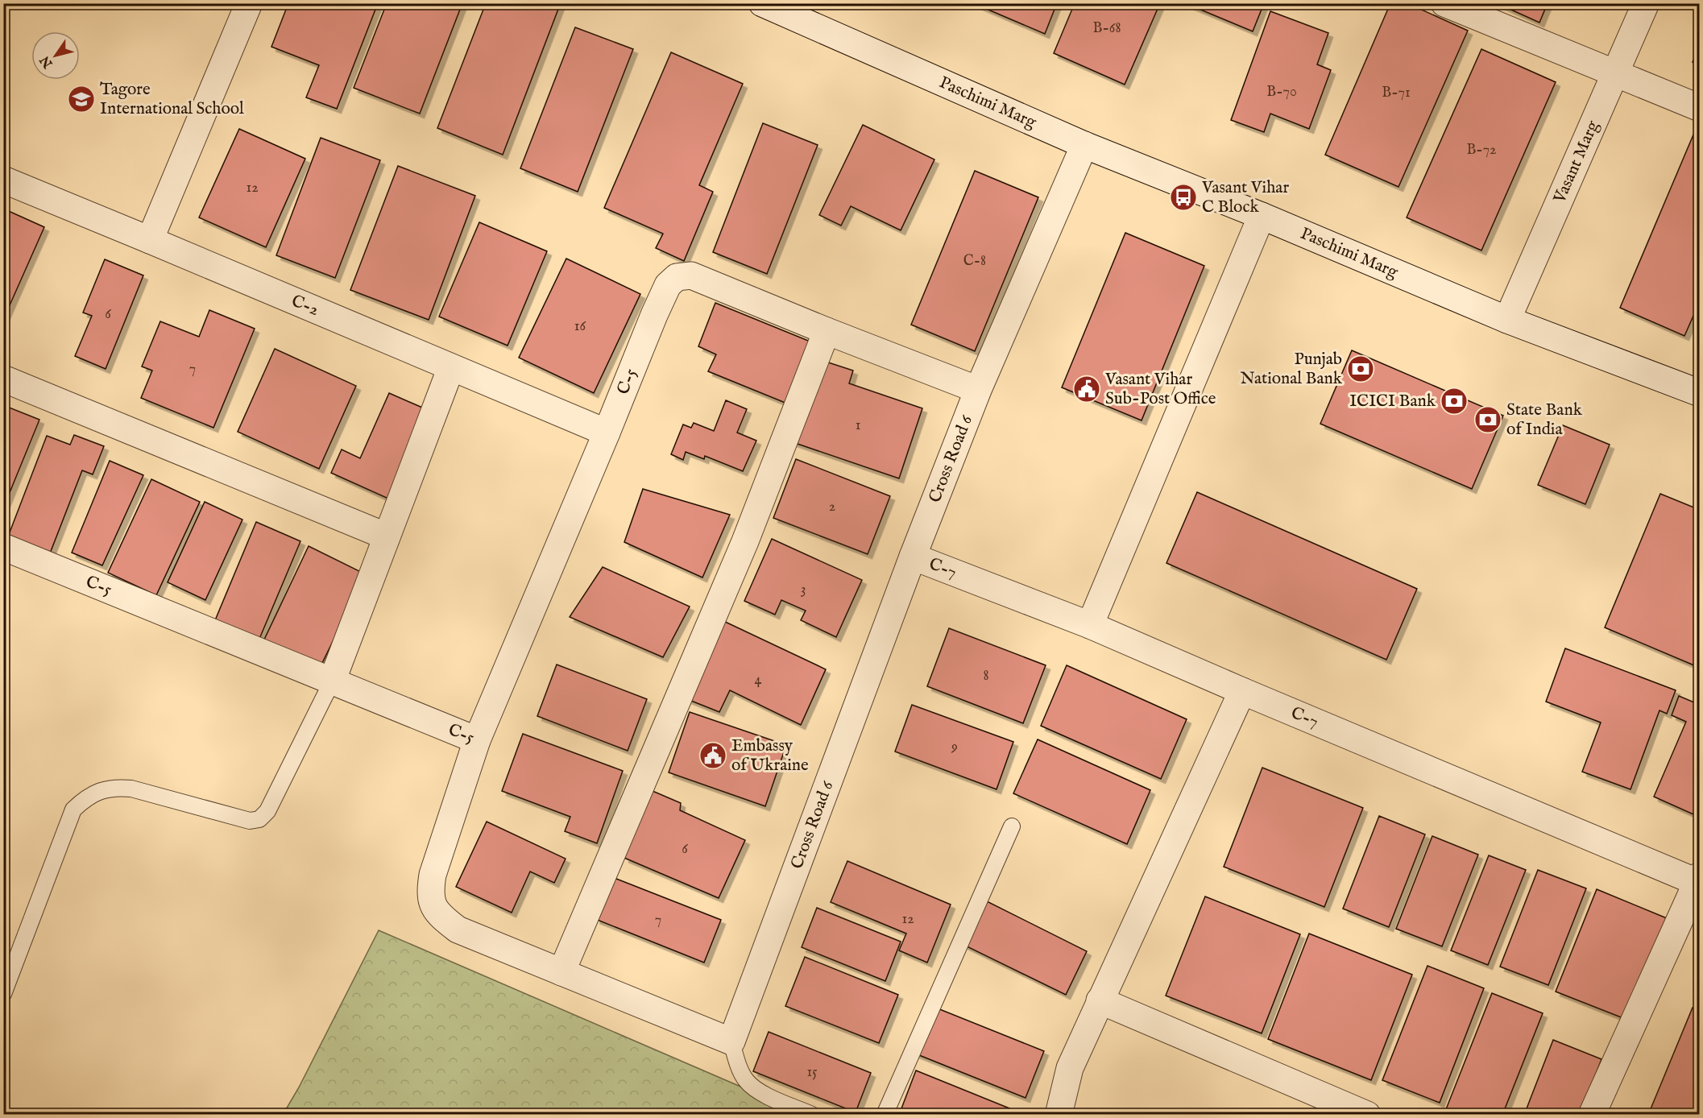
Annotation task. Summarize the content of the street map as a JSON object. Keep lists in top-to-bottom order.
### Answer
{
  "streets": {
    "street": [
      "Paschimi Marg",
      "Vasant Marg",
      "C-2",
      "C-5",
      "Cross Road 6",
      "C-7"
    ]
  },
  "crossings": [
    ["Paschimi Marg", "Vasant Marg"],
    ["Paschimi Marg", "Cross Road 6"],
    ["C-2", "C-5"],
    ["Cross Road 6", "C-7"]
  ],
  "places": {
    "school or university": ["Tagore International School"],
    "bus stop": ["Vasant Vihar C Block"],
    "bank": ["Punjab National Bank", "ICICI Bank", "State Bank of India"],
    "public building": ["Vasant Vihar Sub-Post Office", "Embassy of Ukraine"]
  },
  "house_numbers": [
    "B-68",
    "B-70",
    "B-71",
    "B-72",
    "12",
    "C-8",
    "6",
    "16",
    "7",
    "1",
    "2",
    "3",
    "8",
    "4",
    "9",
    "6",
    "12",
    "7",
    "15"
  ],
  "north": "bottom left"
}
